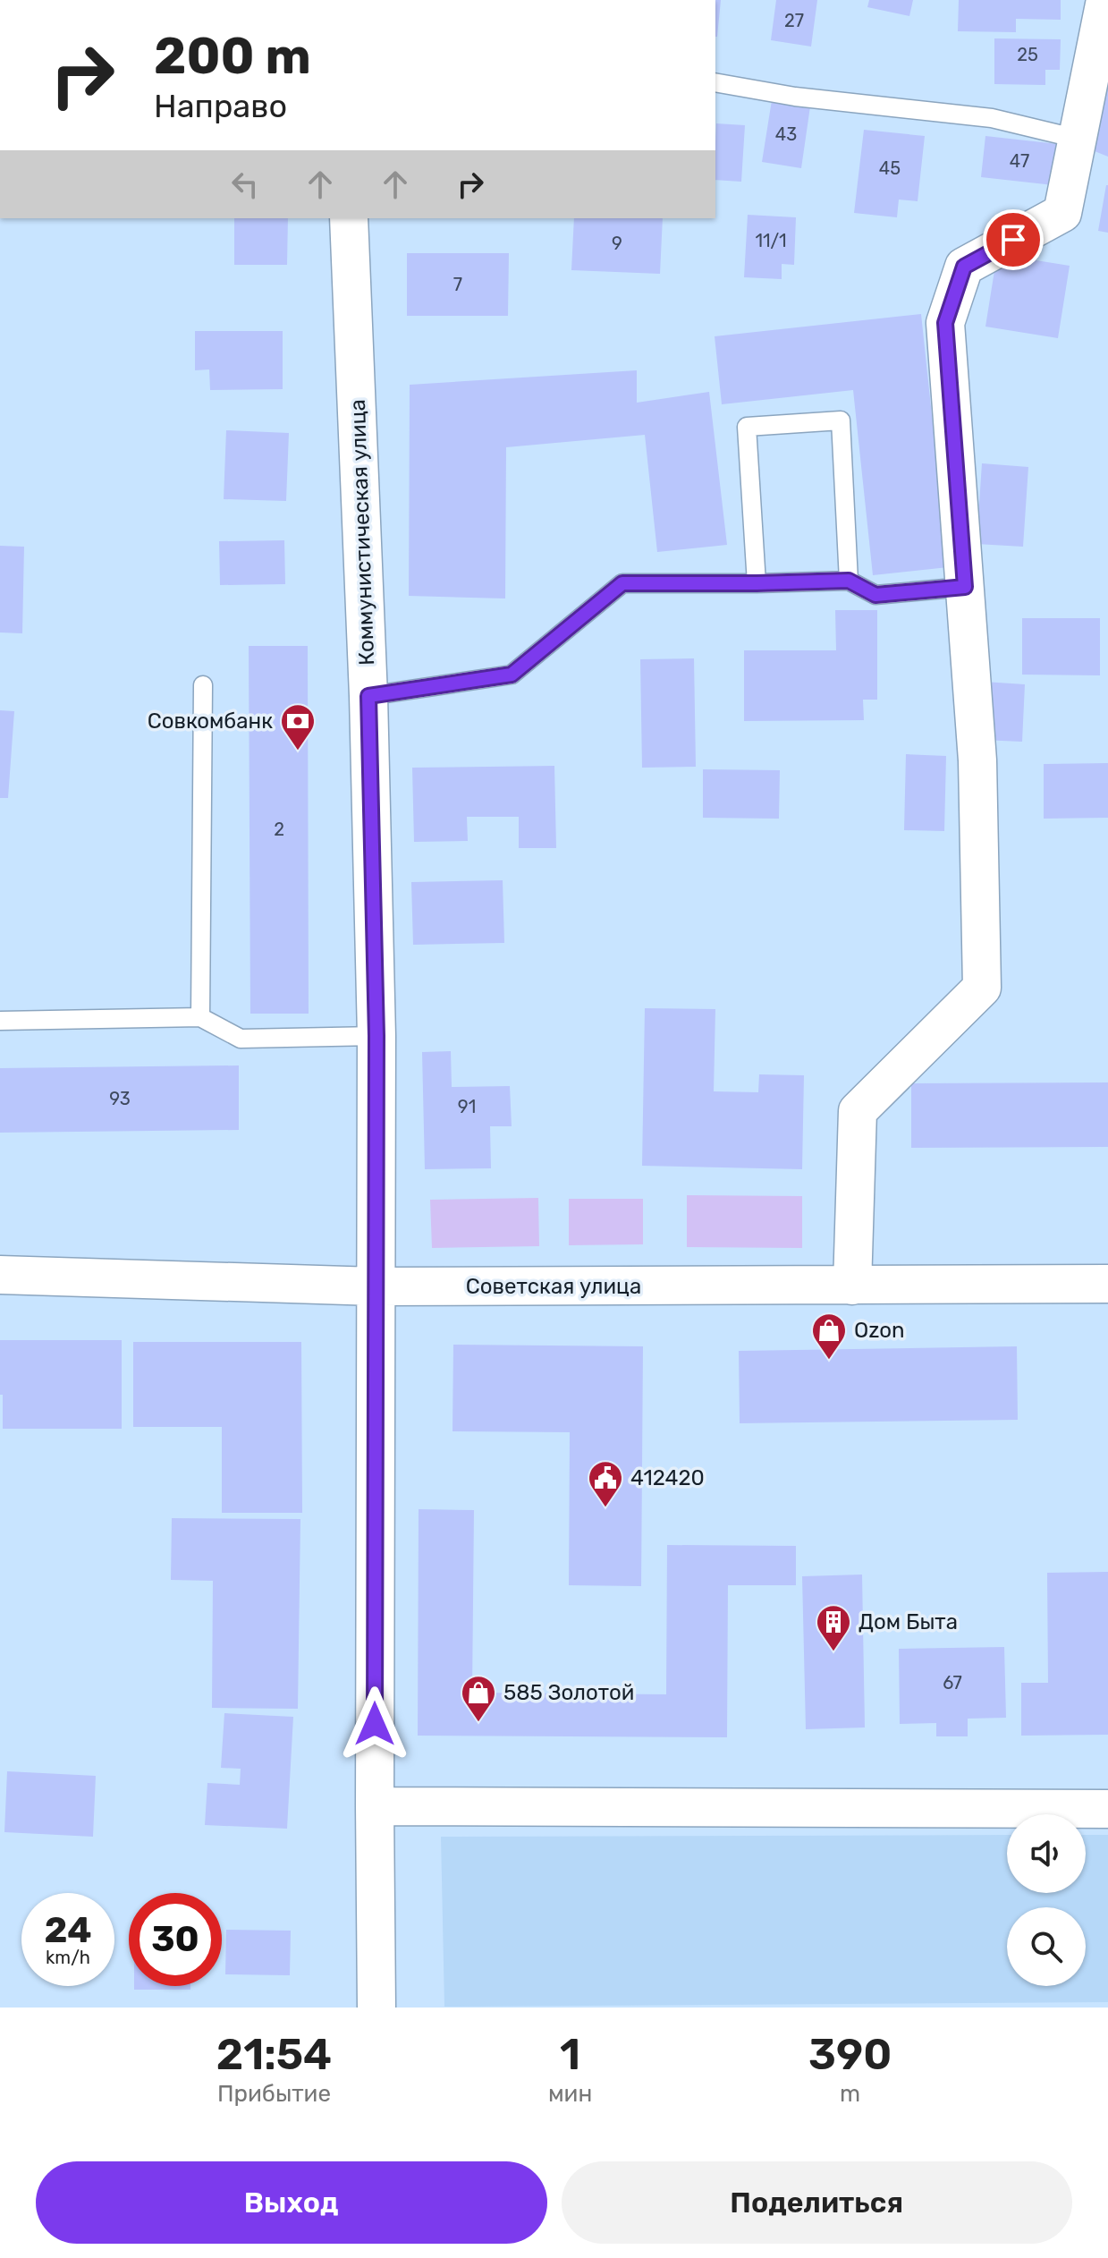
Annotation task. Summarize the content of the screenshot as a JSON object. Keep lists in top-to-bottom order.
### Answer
{
  "streets": {
    "street": ["Коммунистическая улица", "Советская улица"]
  },
  "crossings": [
    ["Коммунистическая улица", "Советская улица"]
  ],
  "places": {
    "bank": ["Совкомбанк"],
    "shop": ["Ozon", "585 Золотой"],
    "public building": ["412420"],
    "building": ["Дом Быта"]
  },
  "house_numbers": [
    "27",
    "25",
    "43",
    "47",
    "45",
    "11/1",
    "9",
    "7",
    "2",
    "93",
    "91",
    "67"
  ],
  "page": {
    "turn": ["200 m", "Направо"],
    "speed": "24 km/h",
    "limit": "30",
    "eta": [
      "21:54",
      "Прибытие",
      "1",
      "мин",
      "390",
      "m"
    ],
    "buttons": ["Выход", "Поделиться"]
  }
}
